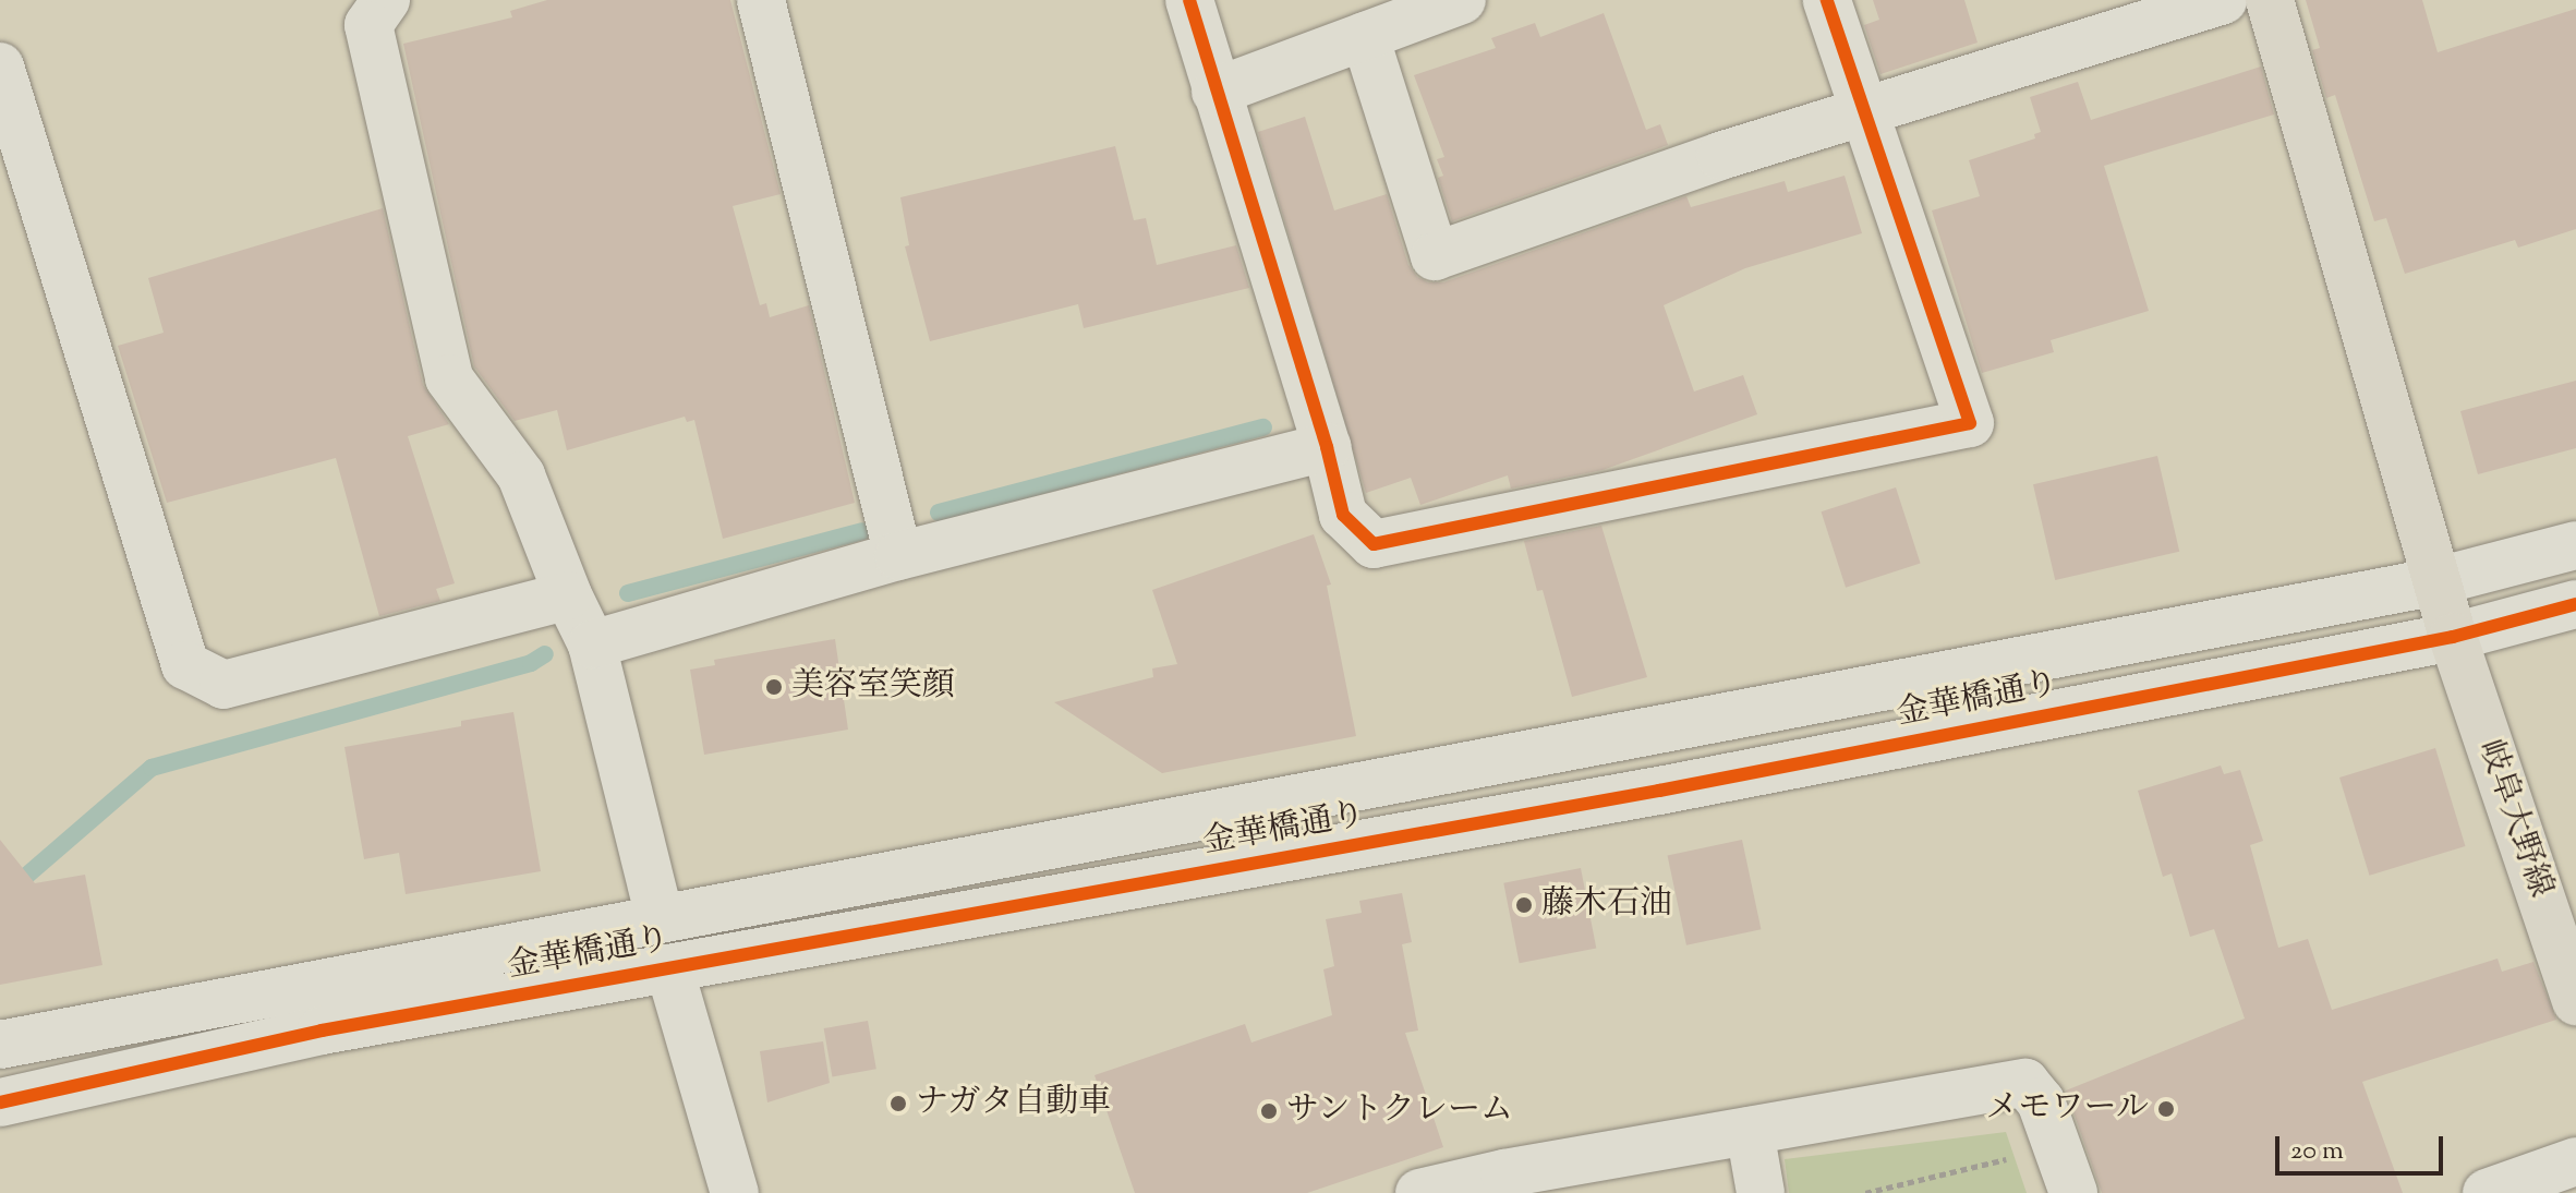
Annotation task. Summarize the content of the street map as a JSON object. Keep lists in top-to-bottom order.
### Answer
{
  "streets": {
    "main road": ["岐阜大野線"],
    "street": ["金華橋通り"]
  },
  "crossings": [
    ["金華橋通り", "岐阜大野線"]
  ],
  "places": [
    "美容室笑顔",
    "藤木石油",
    "ナガタ自動車",
    "メモワール",
    "サントクレーム"
  ],
  "scale_bar": "20 m"
}
